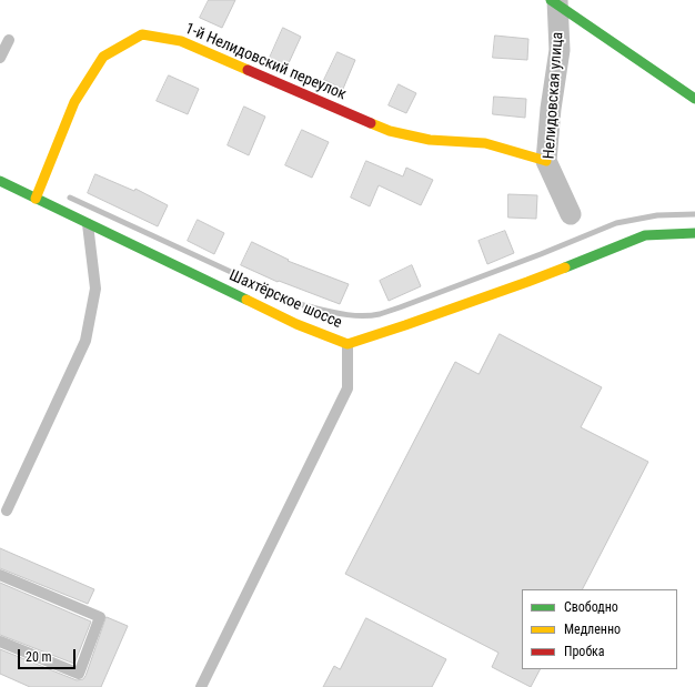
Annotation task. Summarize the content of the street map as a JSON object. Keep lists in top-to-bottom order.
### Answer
{
  "streets": {
    "street": ["1-й Нелидовский переулок", "Нелидовская улица", "Шахтёрское шоссе"]
  },
  "crossings": [
    ["1-й Нелидовский переулок", "Нелидовская улица"],
    ["1-й Нелидовский переулок", "Шахтёрское шоссе"]
  ],
  "legend": ["Свободно", "Медленно", "Пробка"],
  "scale_bar": "20 m"
}
